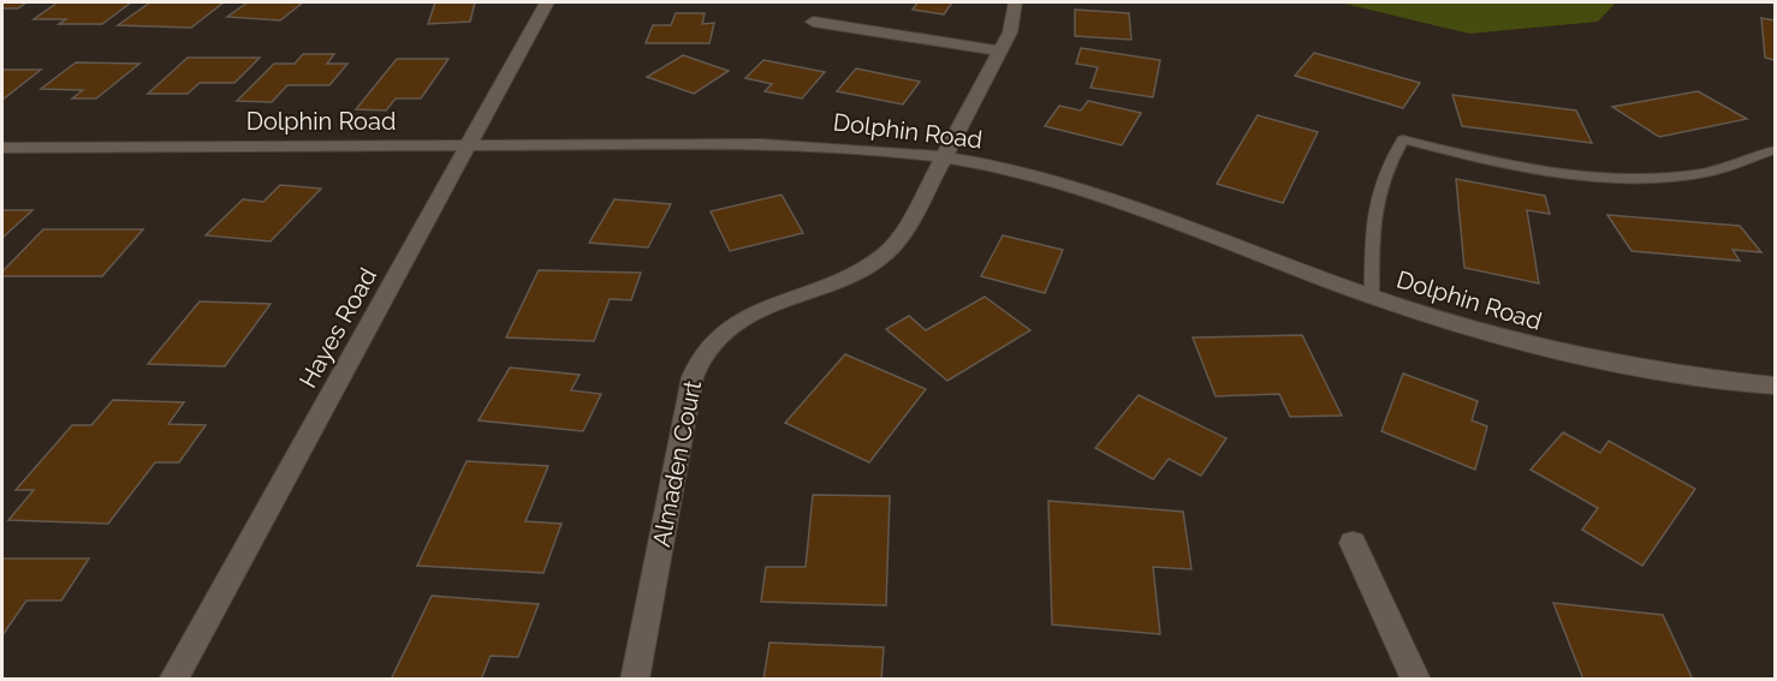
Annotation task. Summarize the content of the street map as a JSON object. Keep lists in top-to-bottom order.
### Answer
{
  "streets": {
    "street": ["Dolphin Road", "Hayes Road", "Almaden Court"]
  },
  "crossings": [
    ["Dolphin Road", "Hayes Road"],
    ["Dolphin Road", "Almaden Court"]
  ]
}
